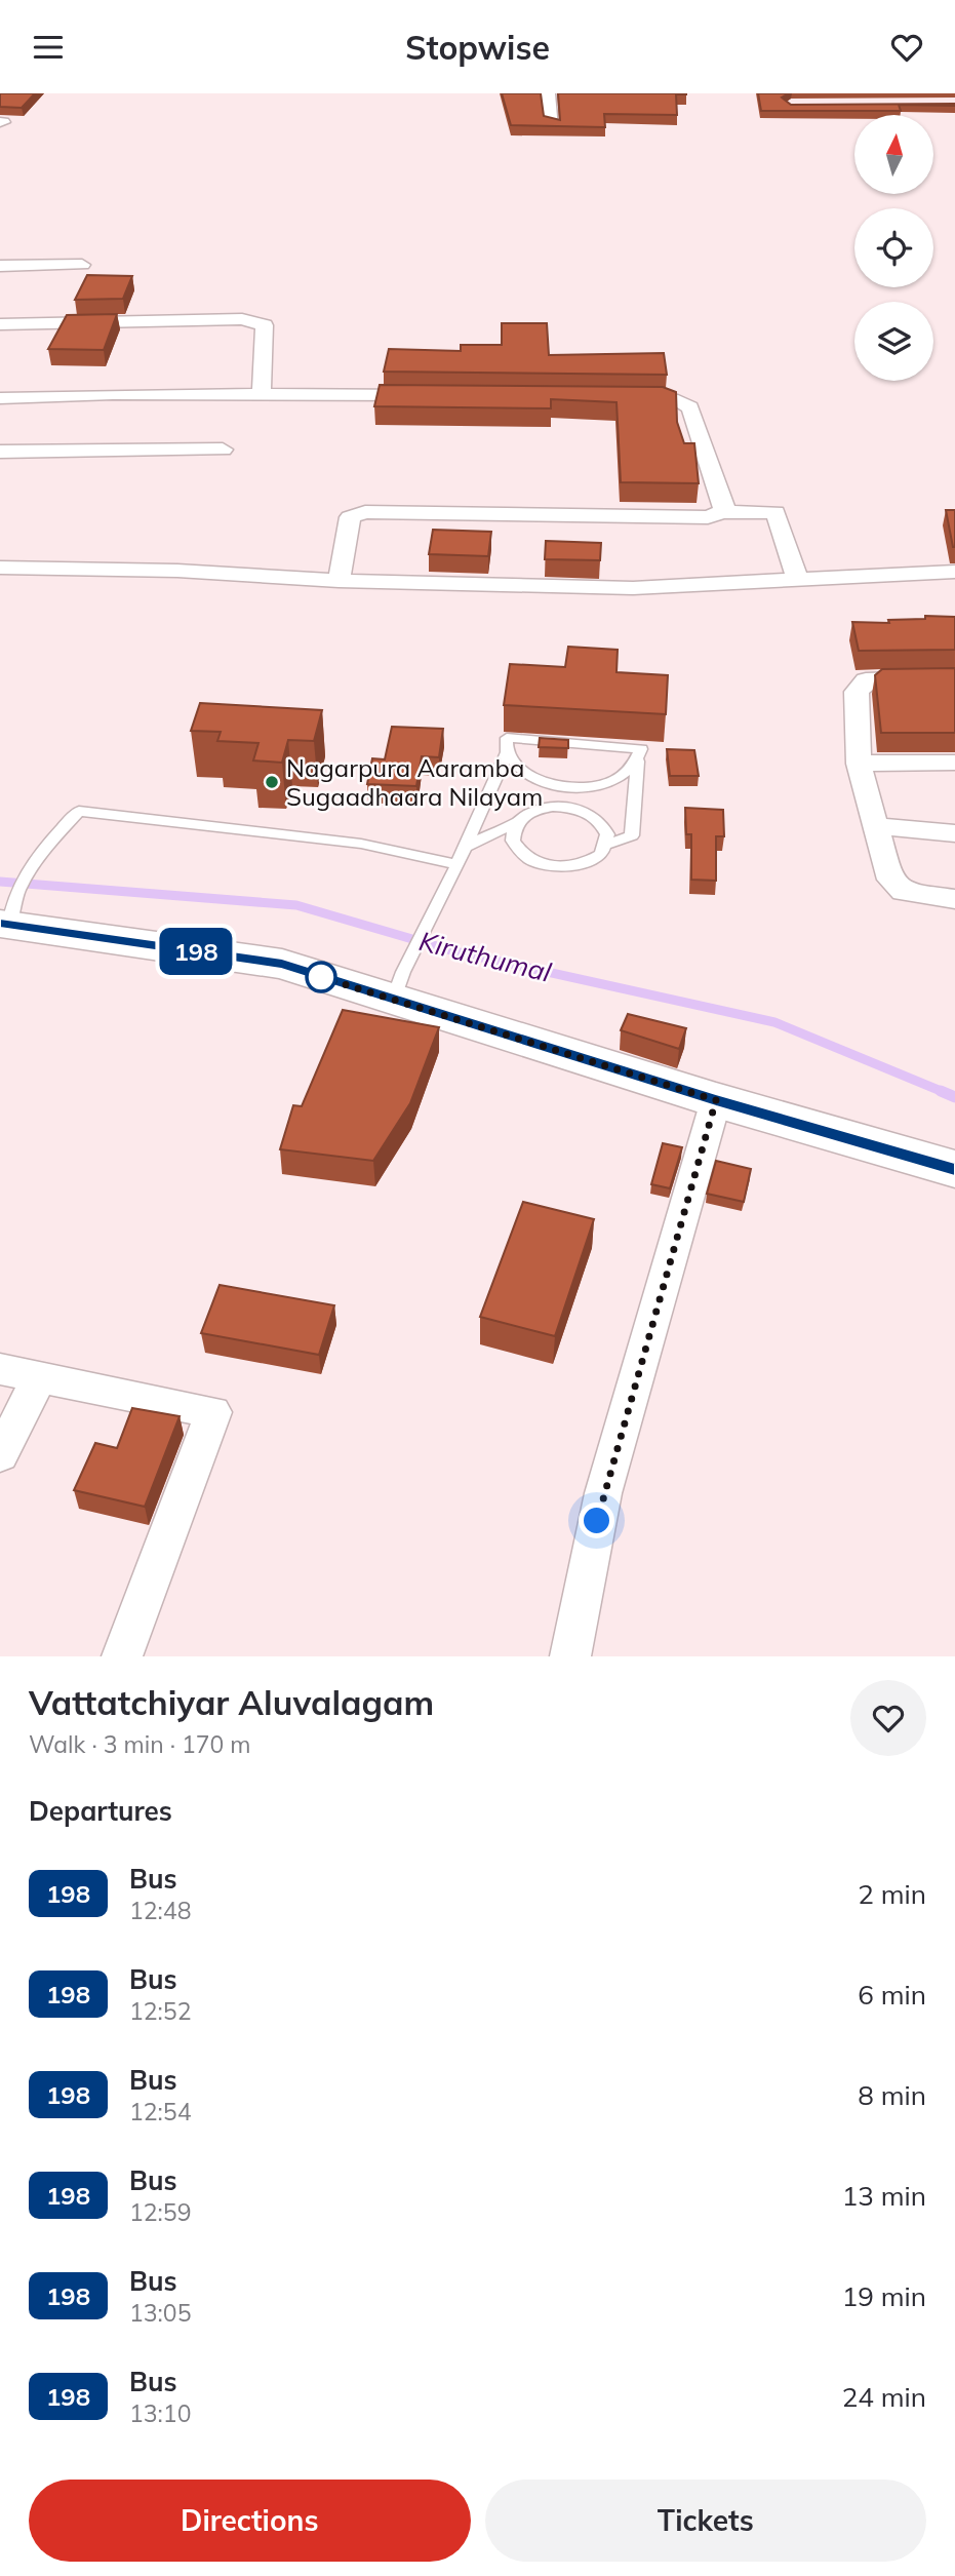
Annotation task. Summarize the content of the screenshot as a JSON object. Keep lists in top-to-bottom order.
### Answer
{
  "water": ["Kiruthumal"],
  "places": ["Nagarpura Aaramba Sugaadhaara Nilayam"],
  "lines": ["bus line 198"],
  "north": "top",
  "page": {
    "header": "Stopwise",
    "on_map": "198",
    "heading": [
      ["Vattatchiyar Aluvalagam", "Walk · 3 min · 170 m"],
      "Departures"
    ],
    "list": [
      {
        "mark": "198",
        "name": "Bus",
        "note": "12:48",
        "value": "2 min"
      },
      {
        "mark": "198",
        "name": "Bus",
        "note": "12:52",
        "value": "6 min"
      },
      {
        "mark": "198",
        "name": "Bus",
        "note": "12:54",
        "value": "8 min"
      },
      {
        "mark": "198",
        "name": "Bus",
        "note": "12:59",
        "value": "13 min"
      },
      {
        "mark": "198",
        "name": "Bus",
        "note": "13:05",
        "value": "19 min"
      },
      {
        "mark": "198",
        "name": "Bus",
        "note": "13:10",
        "value": "24 min"
      }
    ],
    "buttons": ["Directions", "Tickets"]
  }
}
